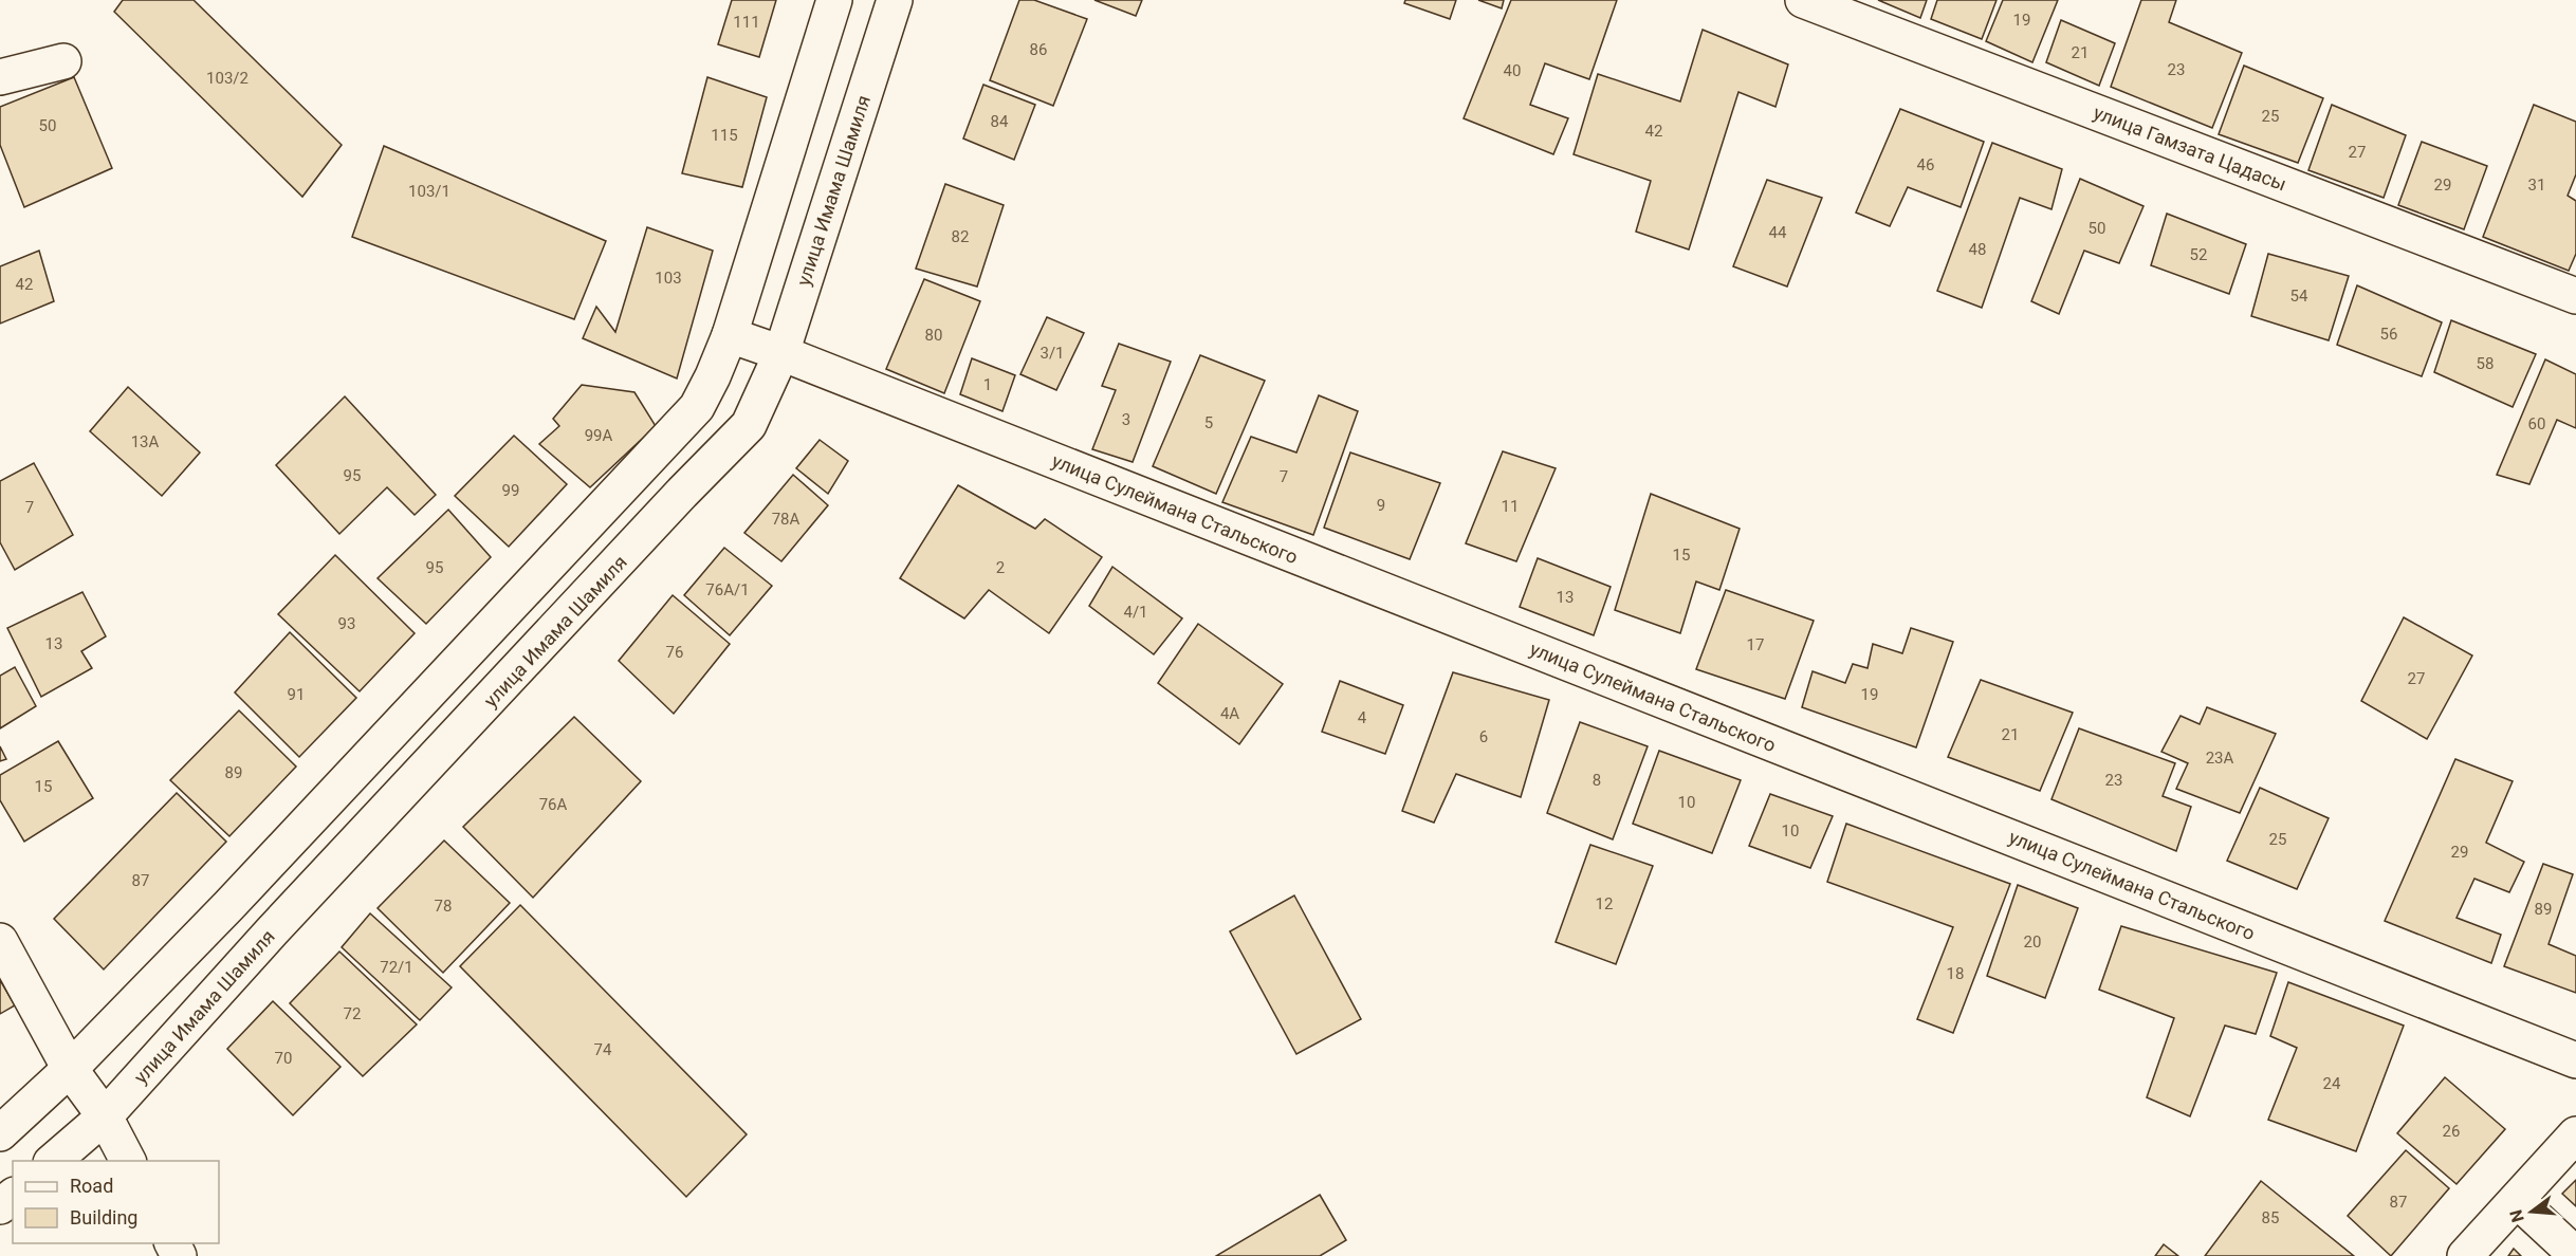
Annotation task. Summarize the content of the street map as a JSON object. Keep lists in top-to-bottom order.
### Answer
{
  "streets": {
    "street": ["улица Гамзата Цадасы", "улица Имама Шамиля", "улица Сулеймана Стальского"]
  },
  "crossings": [
    ["улица Имама Шамиля", "улица Сулеймана Стальского"]
  ],
  "house_numbers": [
    "19",
    "111",
    "86",
    "21",
    "23",
    "40",
    "103/2",
    "25",
    "84",
    "50",
    "42",
    "115",
    "27",
    "46",
    "29",
    "31",
    "103/1",
    "50",
    "44",
    "82",
    "48",
    "52",
    "103",
    "42",
    "54",
    "56",
    "80",
    "3/1",
    "58",
    "1",
    "3",
    "5",
    "60",
    "99А",
    "13А",
    "95",
    "7",
    "99",
    "9",
    "11",
    "7",
    "78А",
    "15",
    "95",
    "2",
    "76А/1",
    "13",
    "4/1",
    "93",
    "13",
    "17",
    "76",
    "27",
    "91",
    "19",
    "4А",
    "4",
    "21",
    "6",
    "23А",
    "89",
    "8",
    "23",
    "15",
    "10",
    "76А",
    "10",
    "25",
    "29",
    "87",
    "12",
    "78",
    "89",
    "20",
    "72/1",
    "18",
    "72",
    "74",
    "70",
    "24",
    "26",
    "87",
    "85"
  ],
  "legend": ["Road", "Building"],
  "north": "left"
}
